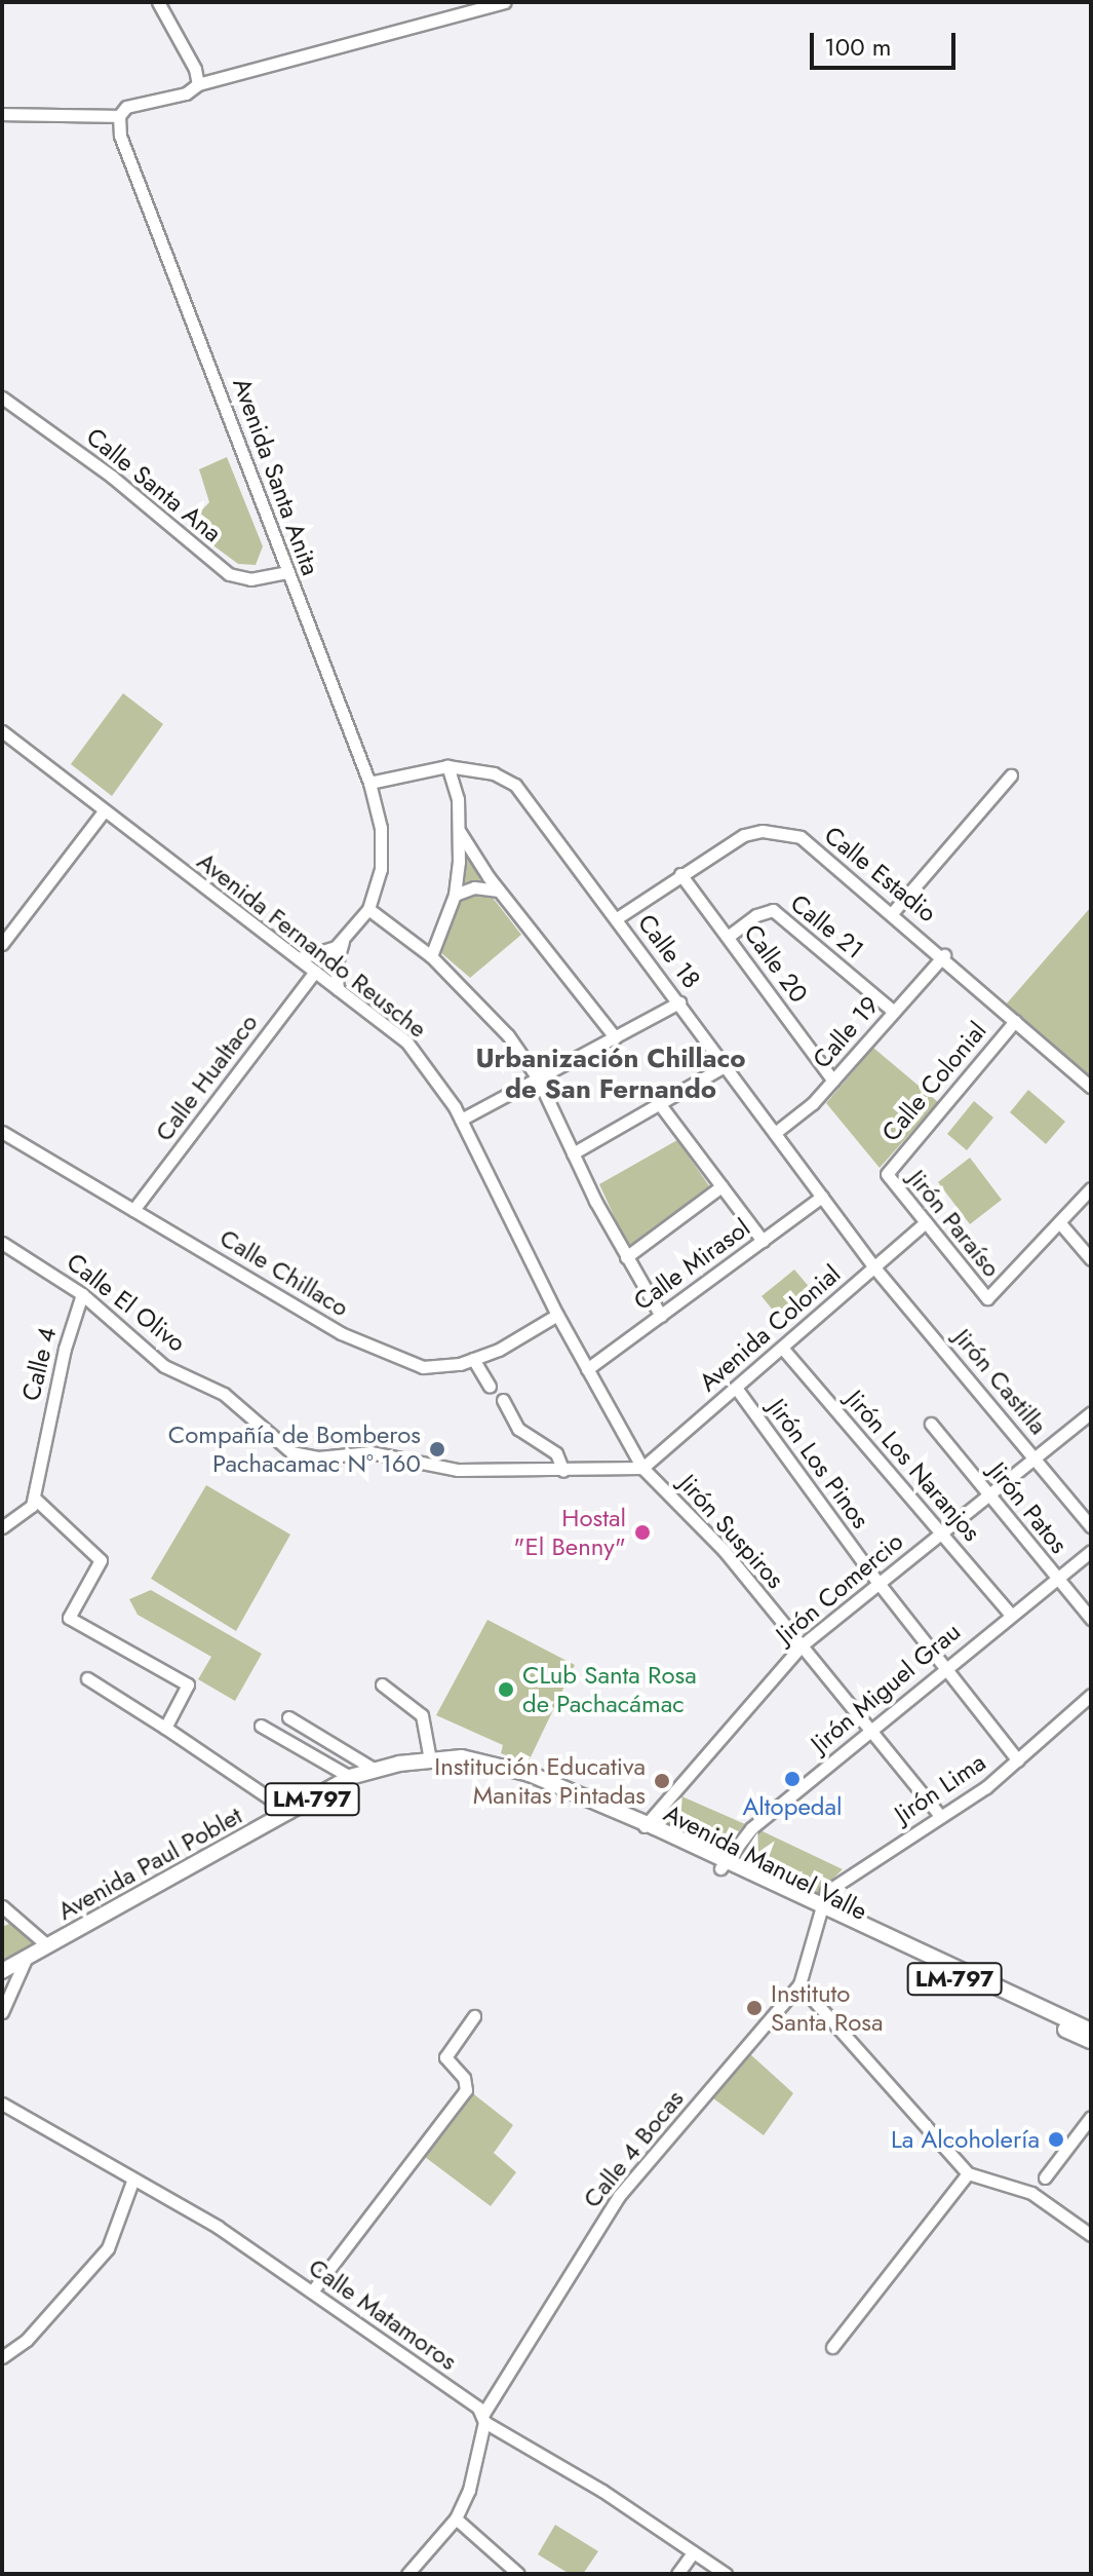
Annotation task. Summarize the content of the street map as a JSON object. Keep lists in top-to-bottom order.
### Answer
{
  "streets": {
    "main road": ["LM-797", "Avenida Manuel Valle", "Avenida Paul Poblet"],
    "street": [
      "Avenida Santa Anita",
      "Calle Santa Ana",
      "Calle Estadio",
      "Calle 21",
      "Avenida Fernando Reusche",
      "Calle 18",
      "Calle 20",
      "Calle 19",
      "Calle Hualtaco",
      "Calle Colonial",
      "Jirón Paraíso",
      "Calle Mirasol",
      "Calle Chillaco",
      "Calle El Olivo",
      "Avenida Colonial",
      "Calle 4",
      "Jirón Castilla",
      "Jirón Los Pinos",
      "Jirón Los Naranjos",
      "Jirón Patos",
      "Jirón Suspiros",
      "Jirón Comercio",
      "Jirón Miguel Grau",
      "Jirón Lima",
      "Calle 4 Bocas",
      "Calle Matamoros"
    ]
  },
  "crossings": [
    ["Avenida Santa Anita", "Calle Santa Ana"],
    ["Avenida Santa Anita", "Avenida Fernando Reusche"],
    ["Avenida Santa Anita", "Calle 18"],
    ["Calle Estadio", "Calle 18"],
    ["Calle Estadio", "Calle 20"],
    ["Calle Estadio", "Calle 19"],
    ["Calle Estadio", "Calle Colonial"],
    ["Calle 21", "Calle 20"],
    ["Calle 21", "Calle 19"],
    ["Avenida Fernando Reusche", "Calle Hualtaco"],
    ["Avenida Fernando Reusche", "Calle Mirasol"],
    ["Avenida Fernando Reusche", "Calle Chillaco"],
    ["Avenida Fernando Reusche", "Calle El Olivo"],
    ["Avenida Fernando Reusche", "Avenida Colonial"],
    ["Avenida Fernando Reusche", "Jirón Suspiros"],
    ["Calle 18", "Calle 19"],
    ["Calle 18", "Calle Mirasol"],
    ["Calle 18", "Avenida Colonial"],
    ["Calle 18", "Jirón Castilla"],
    ["Calle 20", "Calle 19"],
    ["Calle Hualtaco", "Calle Chillaco"],
    ["Calle Colonial", "Jirón Paraíso"],
    ["Jirón Paraíso", "Avenida Colonial"],
    ["Calle El Olivo", "Avenida Colonial"],
    ["Calle El Olivo", "Calle 4"],
    ["Calle El Olivo", "Jirón Suspiros"],
    ["Avenida Colonial", "Jirón Castilla"],
    ["Avenida Colonial", "Jirón Los Pinos"],
    ["Avenida Colonial", "Jirón Los Naranjos"],
    ["Avenida Colonial", "Jirón Suspiros"],
    ["Jirón Castilla", "Jirón Comercio"],
    ["Jirón Los Pinos", "Jirón Comercio"],
    ["Jirón Los Pinos", "Jirón Miguel Grau"],
    ["Jirón Los Pinos", "Jirón Lima"],
    ["Jirón Los Naranjos", "Jirón Comercio"],
    ["Jirón Los Naranjos", "Jirón Miguel Grau"],
    ["Jirón Patos", "Jirón Comercio"],
    ["Jirón Patos", "Jirón Miguel Grau"],
    ["Jirón Suspiros", "Jirón Comercio"],
    ["Jirón Suspiros", "Jirón Miguel Grau"],
    ["Jirón Suspiros", "Jirón Lima"],
    ["Jirón Comercio", "Avenida Manuel Valle"],
    ["Jirón Comercio", "Avenida Paul Poblet"],
    ["Jirón Miguel Grau", "Avenida Manuel Valle"],
    ["Jirón Lima", "Avenida Manuel Valle"],
    ["Jirón Lima", "Calle 4 Bocas"],
    ["Avenida Manuel Valle", "Avenida Paul Poblet"],
    ["Avenida Manuel Valle", "Calle 4 Bocas"],
    ["Calle 4 Bocas", "Calle Matamoros"]
  ],
  "districts": ["Urbanización Chillaco de San Fernando"],
  "places": [
    "Compañía de Bomberos Pachacamac Nº 160",
    "Hostal \"El Benny\"",
    "CLub Santa Rosa de Pachacámac",
    "Altopedal",
    "Institución Educativa Manitas Pintadas",
    "Instituto Santa Rosa",
    "La Alcoholería"
  ],
  "scale_bar": "100 m"
}
